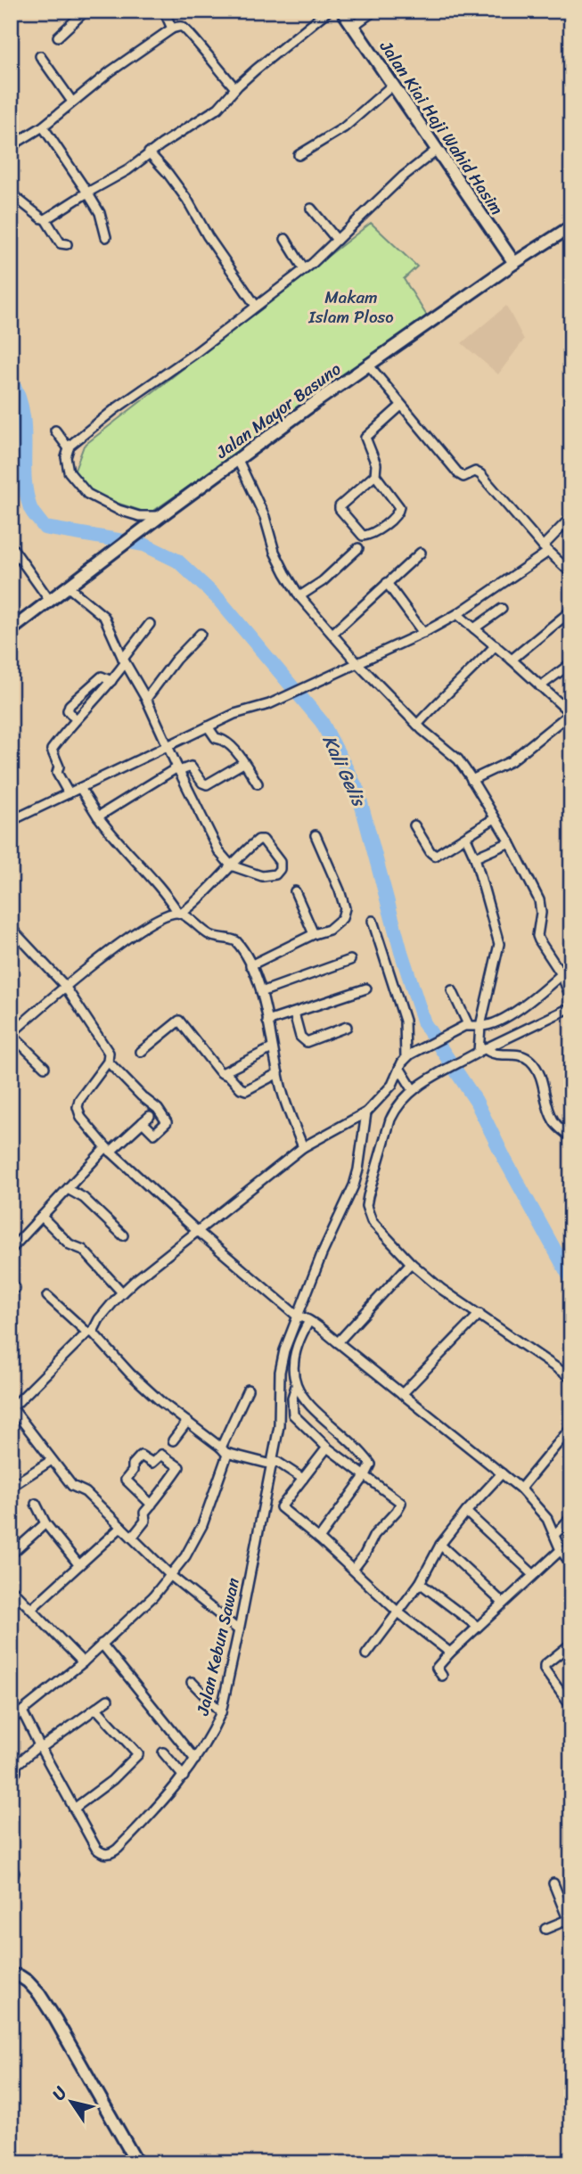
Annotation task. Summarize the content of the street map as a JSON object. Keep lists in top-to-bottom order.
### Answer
{
  "streets": {
    "main road": ["Jalan Kiai Haji Wahid Hasim", "Jalan Mayor Basuno"],
    "street": ["Jalan Kebun Sawan"]
  },
  "crossings": [
    ["Jalan Kiai Haji Wahid Hasim", "Jalan Mayor Basuno"]
  ],
  "water": ["Kali Gelis"],
  "parks": ["Makam Islam Ploso"],
  "north": "top left"
}
